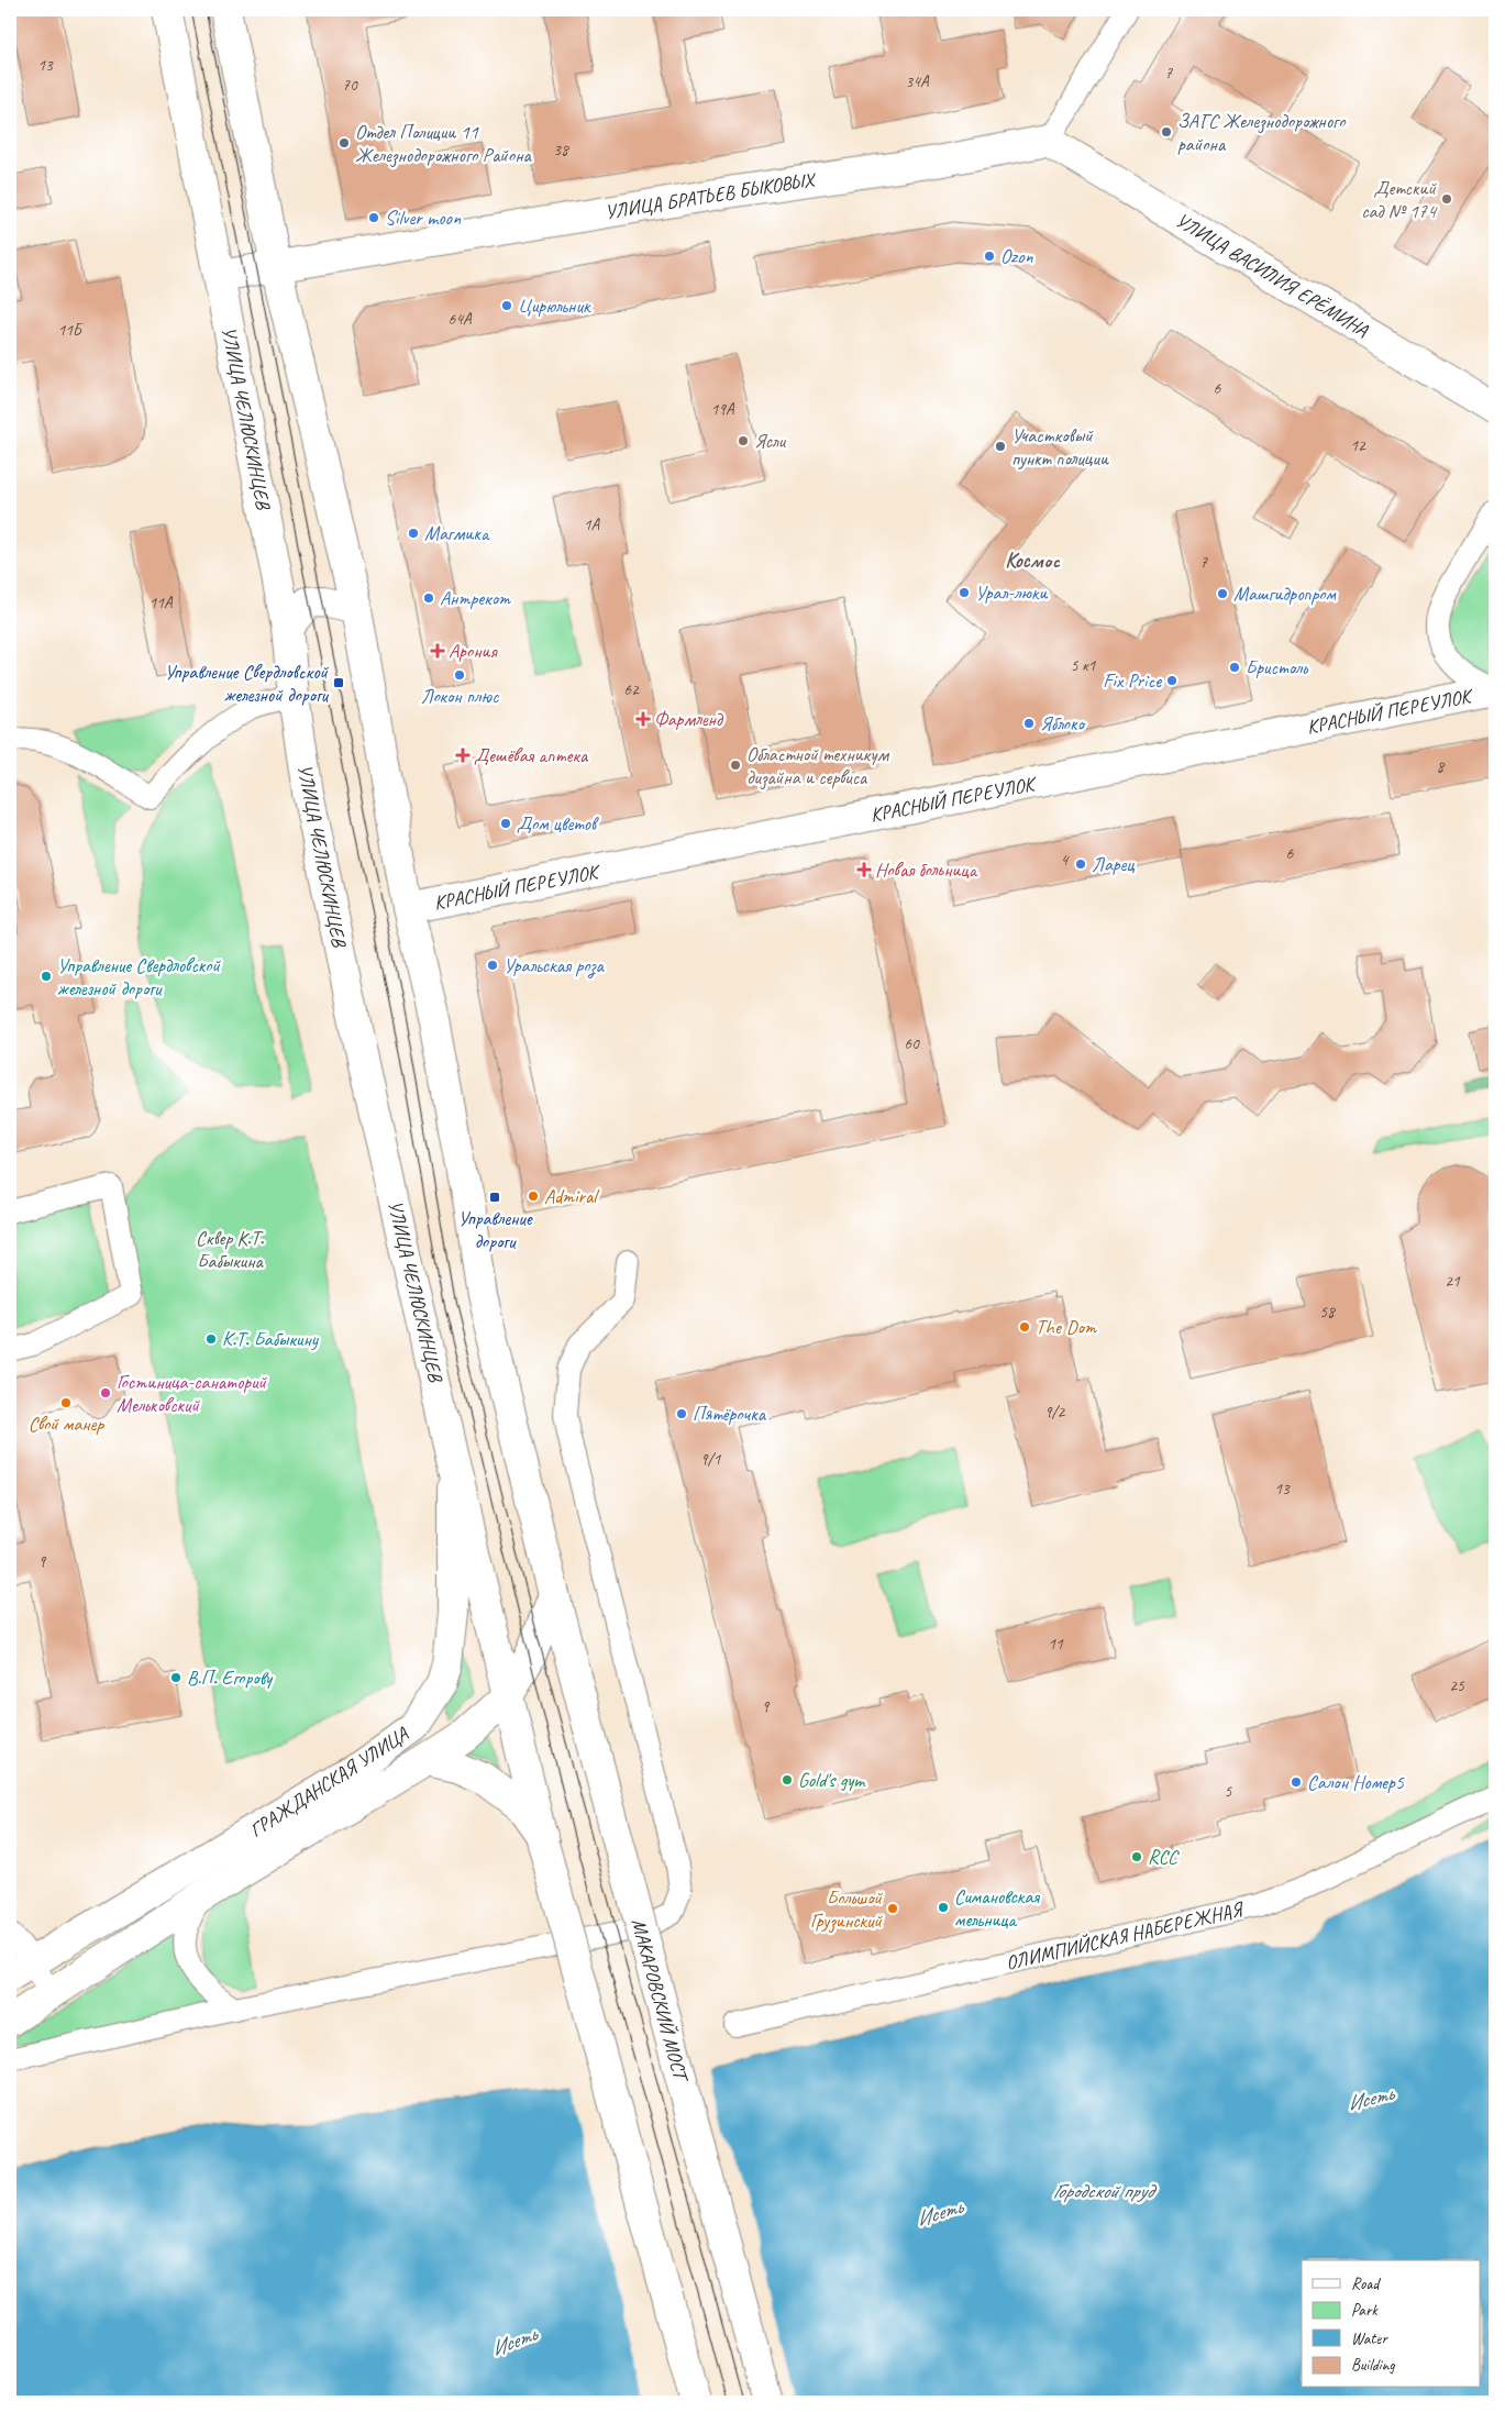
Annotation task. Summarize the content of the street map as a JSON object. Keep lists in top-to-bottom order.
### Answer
{
  "streets": {
    "main road": [
      "УЛИЦА БРАТЬЕВ БЫКОВЫХ",
      "УЛИЦА ВАСИЛИЯ ЕРЁМИНА",
      "УЛИЦА ЧЕЛЮСКИНЦЕВ",
      "КРАСНЫЙ ПЕРЕУЛОК",
      "ГРАЖДАНСКАЯ УЛИЦА",
      "МАКАРОВСКИЙ МОСТ"
    ],
    "street": ["ОЛИМПИЙСКАЯ НАБЕРЕЖНАЯ"]
  },
  "crossings": [
    ["УЛИЦА БРАТЬЕВ БЫКОВЫХ", "УЛИЦА ВАСИЛИЯ ЕРЁМИНА"],
    ["УЛИЦА БРАТЬЕВ БЫКОВЫХ", "УЛИЦА ЧЕЛЮСКИНЦЕВ"],
    ["УЛИЦА ЧЕЛЮСКИНЦЕВ", "ГРАЖДАНСКАЯ УЛИЦА"],
    ["ГРАЖДАНСКАЯ УЛИЦА", "МАКАРОВСКИЙ МОСТ"]
  ],
  "districts": ["Космос"],
  "water": ["Исеть", "Городской пруд"],
  "parks": ["Сквер К.Т. Бабыкина"],
  "places": {
    "other": [
      "ЗАГС Железнодорожного района",
      "Отдел Полиции 11 Железнодорожного Района",
      "Детский сад № 174",
      "Silver moon",
      "Ozon",
      "Цирюльник",
      "Ясли",
      "Участковый пункт полиции",
      "Магмика",
      "Урал-люки",
      "Машгидропром",
      "Антрекот",
      "Бристоль",
      "Локон плюс",
      "Fix Price",
      "Яблоко",
      "Областной техникум дизайна и сервиса",
      "Дом цветов",
      "Ларец",
      "Уральская роза",
      "Управление Свердловской железной дороги",
      "Admiral",
      "The Dom",
      "К.Т. Бабыкину",
      "Гостиница-санаторий Мельковский",
      "Свой манер",
      "Пятёрочка",
      "В.П. Егорову",
      "Gold's gym",
      "Салон Номер5",
      "RCC",
      "Симановская мельница",
      "Большой Грузинский"
    ],
    "health": [
      "Арония",
      "Фармленд",
      "Дешёвая аптека",
      "Новая больница"
    ],
    "transit": ["Управление Cвердловской железной дороги", "Управление дороги"]
  },
  "house_numbers": [
    "13",
    "7",
    "34А",
    "70",
    "38",
    "64А",
    "11Б",
    "6",
    "19А",
    "12",
    "1А",
    "7",
    "11А",
    "5 к1",
    "62",
    "8",
    "6",
    "4",
    "60",
    "21",
    "58",
    "9/2",
    "9/1",
    "13",
    "9",
    "11",
    "25",
    "9",
    "5"
  ],
  "legend": [
    "Road",
    "Park",
    "Water",
    "Building"
  ]
}
